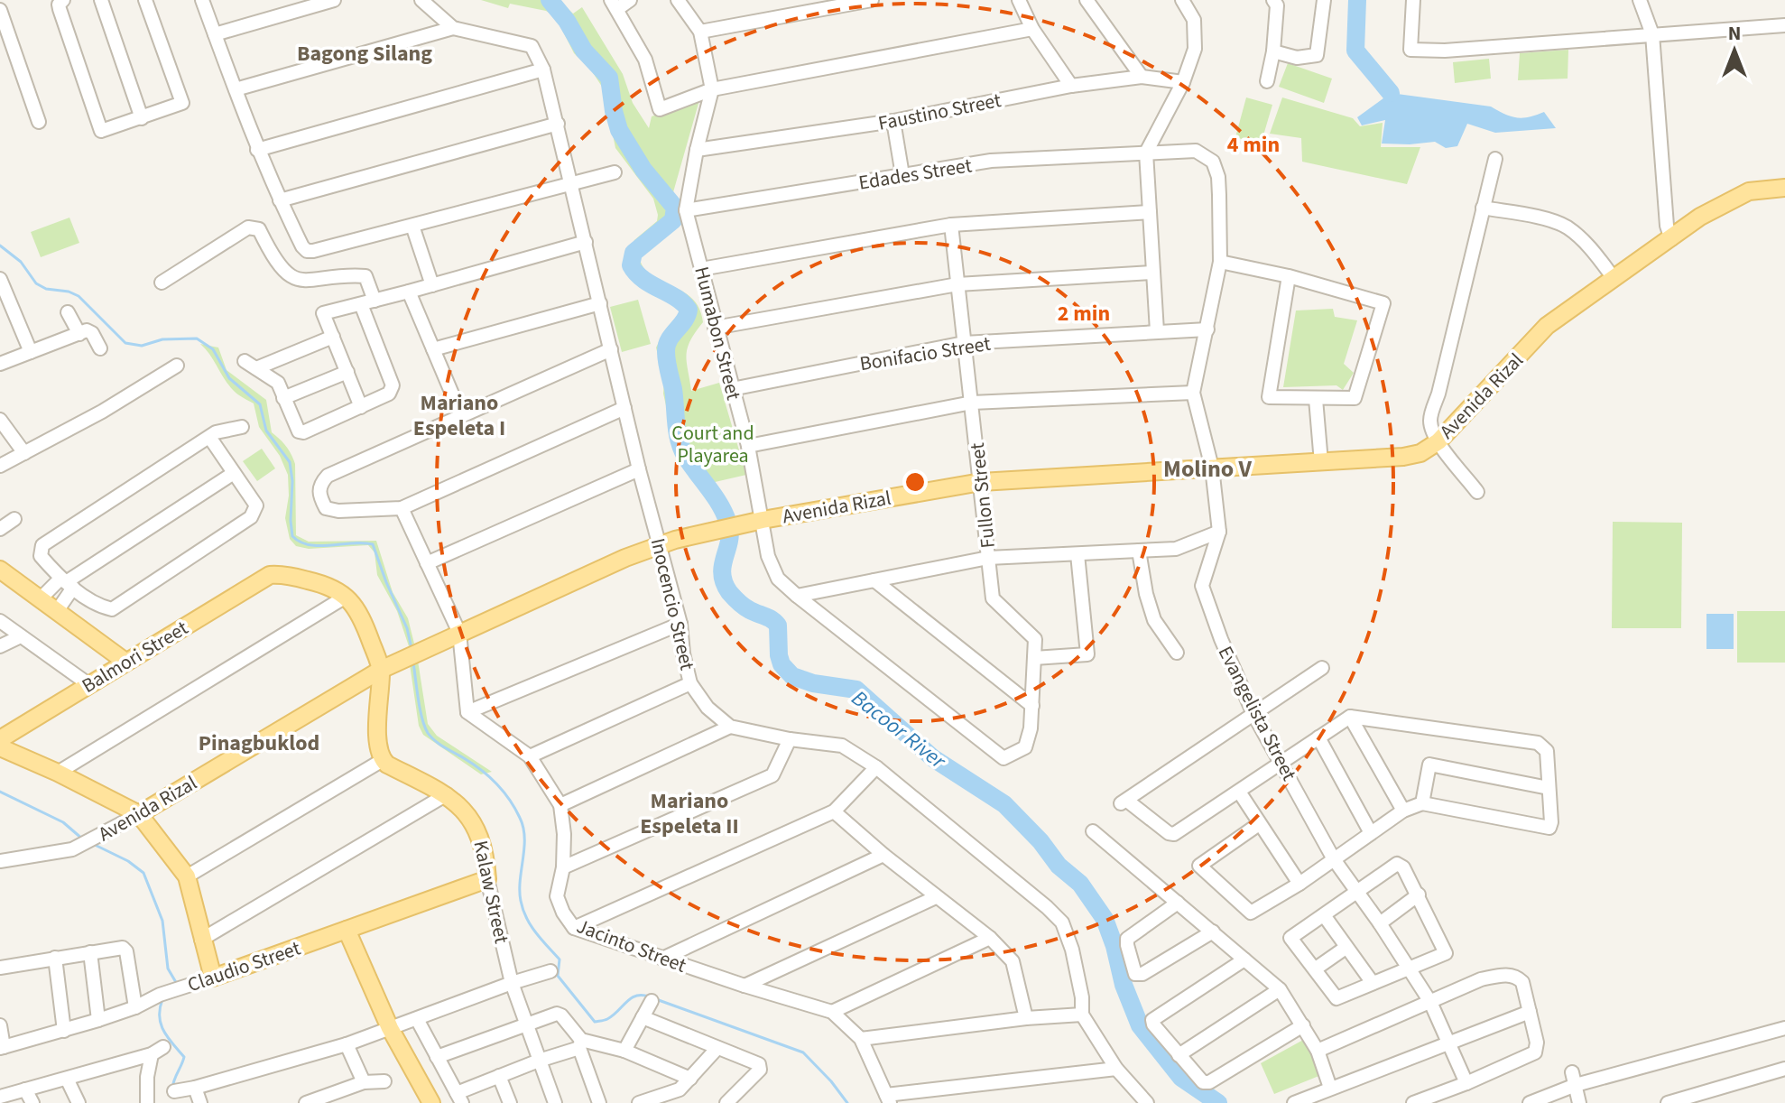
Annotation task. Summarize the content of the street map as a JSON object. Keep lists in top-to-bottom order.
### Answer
{
  "streets": {
    "main road": [
      "Avenida Rizal",
      "Balmori Street",
      "Kalaw Street",
      "Claudio Street"
    ],
    "street": [
      "Faustino Street",
      "Edades Street",
      "Humabon Street",
      "Bonifacio Street",
      "Fullon Street",
      "Inocencio Street",
      "Evangelista Street",
      "Jacinto Street"
    ]
  },
  "crossings": [
    ["Faustino Street", "Humabon Street"],
    ["Edades Street", "Humabon Street"],
    ["Edades Street", "Evangelista Street"],
    ["Humabon Street", "Bonifacio Street"],
    ["Humabon Street", "Avenida Rizal"],
    ["Humabon Street", "Fullon Street"],
    ["Bonifacio Street", "Fullon Street"],
    ["Bonifacio Street", "Evangelista Street"],
    ["Avenida Rizal", "Fullon Street"],
    ["Avenida Rizal", "Inocencio Street"],
    ["Avenida Rizal", "Evangelista Street"],
    ["Kalaw Street", "Claudio Street"]
  ],
  "districts": [
    "Bagong Silang",
    "Mariano Espeleta I",
    "Molino V",
    "Pinagbuklod",
    "Mariano Espeleta II"
  ],
  "water": ["Bacoor River"],
  "parks": ["Court and Playarea"],
  "north": "top",
  "rings": ["4 min", "2 min"]
}
